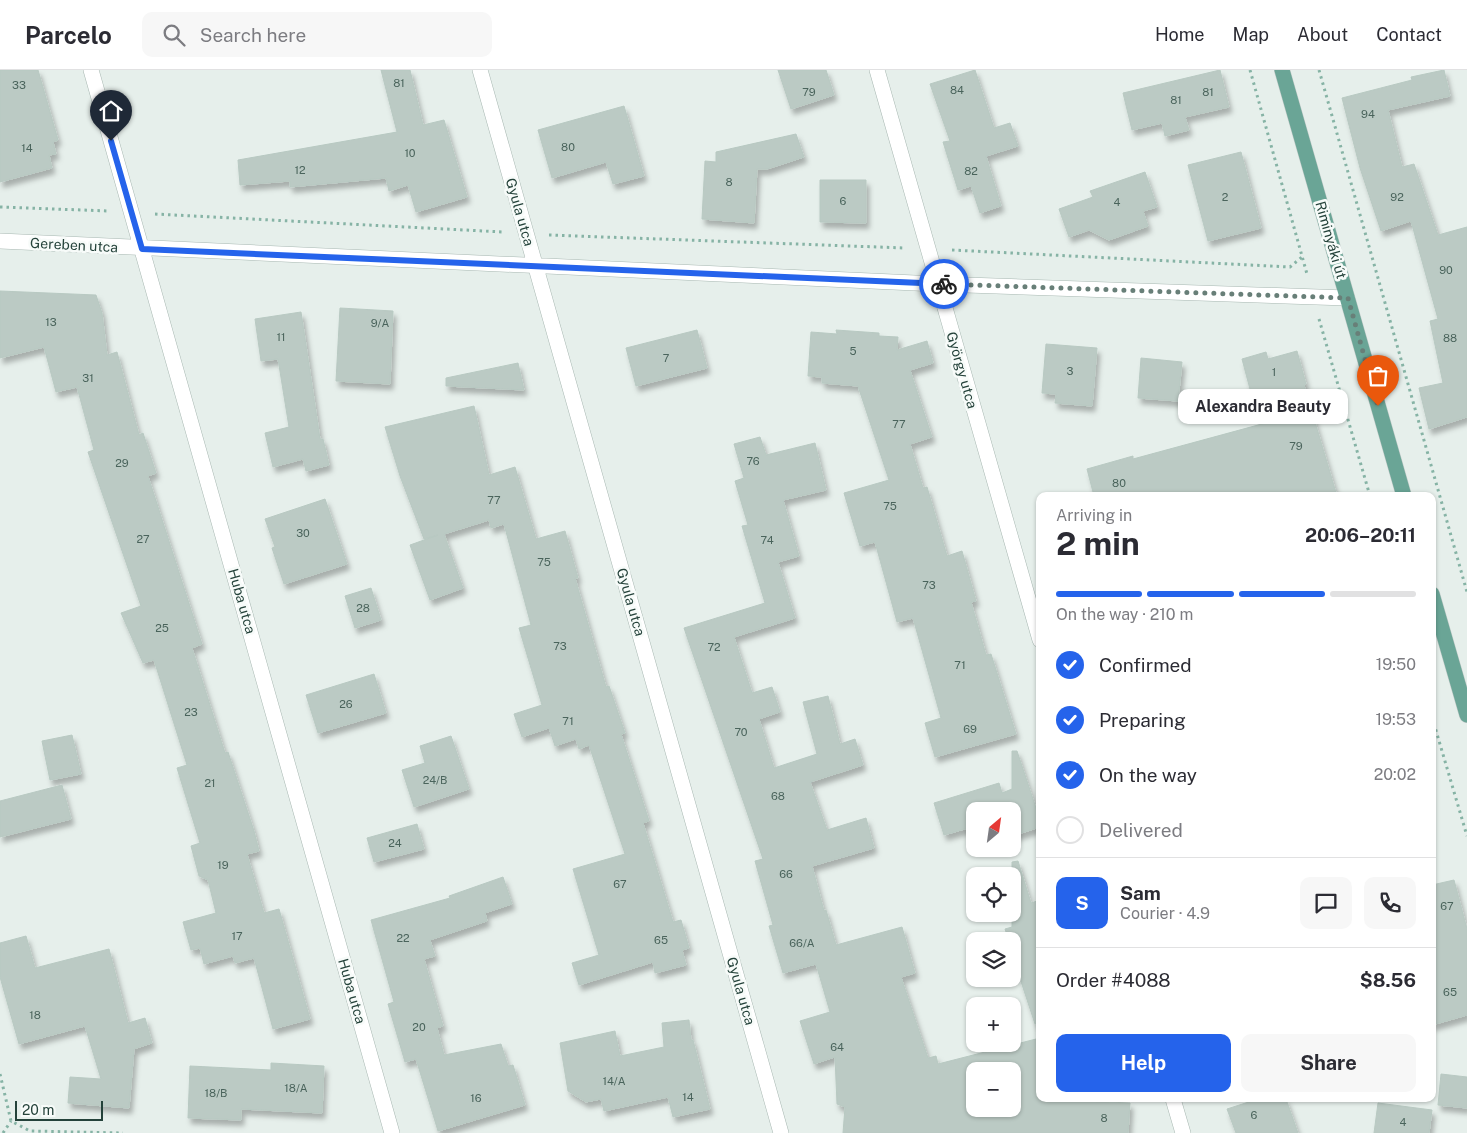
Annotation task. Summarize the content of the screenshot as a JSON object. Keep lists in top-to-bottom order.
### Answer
{
  "streets": {
    "main road": ["Riminyáki út"],
    "street": [
      "Gyula utca",
      "Gereben utca",
      "György utca",
      "Huba utca"
    ]
  },
  "crossings": [
    ["Gyula utca", "Gereben utca"],
    ["Riminyáki út", "Gereben utca"],
    ["Gereben utca", "György utca"],
    ["Gereben utca", "Huba utca"]
  ],
  "places": ["Alexandra Beauty"],
  "house_numbers": [
    "81",
    "33",
    "84",
    "79",
    "81",
    "81",
    "94",
    "80",
    "14",
    "10",
    "12",
    "82",
    "8",
    "2",
    "92",
    "6",
    "4",
    "90",
    "13",
    "9/A",
    "11",
    "88",
    "5",
    "7",
    "3",
    "1",
    "31",
    "77",
    "79",
    "76",
    "29",
    "80",
    "77",
    "75",
    "30",
    "27",
    "74",
    "75",
    "73",
    "28",
    "25",
    "73",
    "72",
    "71",
    "26",
    "23",
    "71",
    "69",
    "70",
    "24/B",
    "21",
    "68",
    "24",
    "19",
    "66",
    "67",
    "67",
    "17",
    "22",
    "65",
    "66/A",
    "65",
    "18",
    "20",
    "64",
    "14/A",
    "18/A",
    "18/B",
    "14",
    "16",
    "6",
    "8",
    "4"
  ],
  "scale_bar": "20 m",
  "north": "top right",
  "page": {
    "header": "Parcelo",
    "search": "Search here",
    "nav": [
      "Home",
      "Map",
      "About",
      "Contact"
    ],
    "bubble": "Alexandra Beauty",
    "heading": ["2 min", "Arriving in", "20:06–20:11"],
    "panel": [
      "Sam",
      "Courier · 4.9",
      "Order #4088",
      "$8.56"
    ],
    "bar": "On the way · 210 m",
    "list": [
      ["Confirmed", "19:50"],
      ["Preparing", "19:53"],
      ["On the way", "20:02"],
      "Delivered"
    ],
    "map_buttons": ["+", "−"],
    "round": "S",
    "buttons": ["Help", "Share"],
    "scale": "20 m"
  }
}
